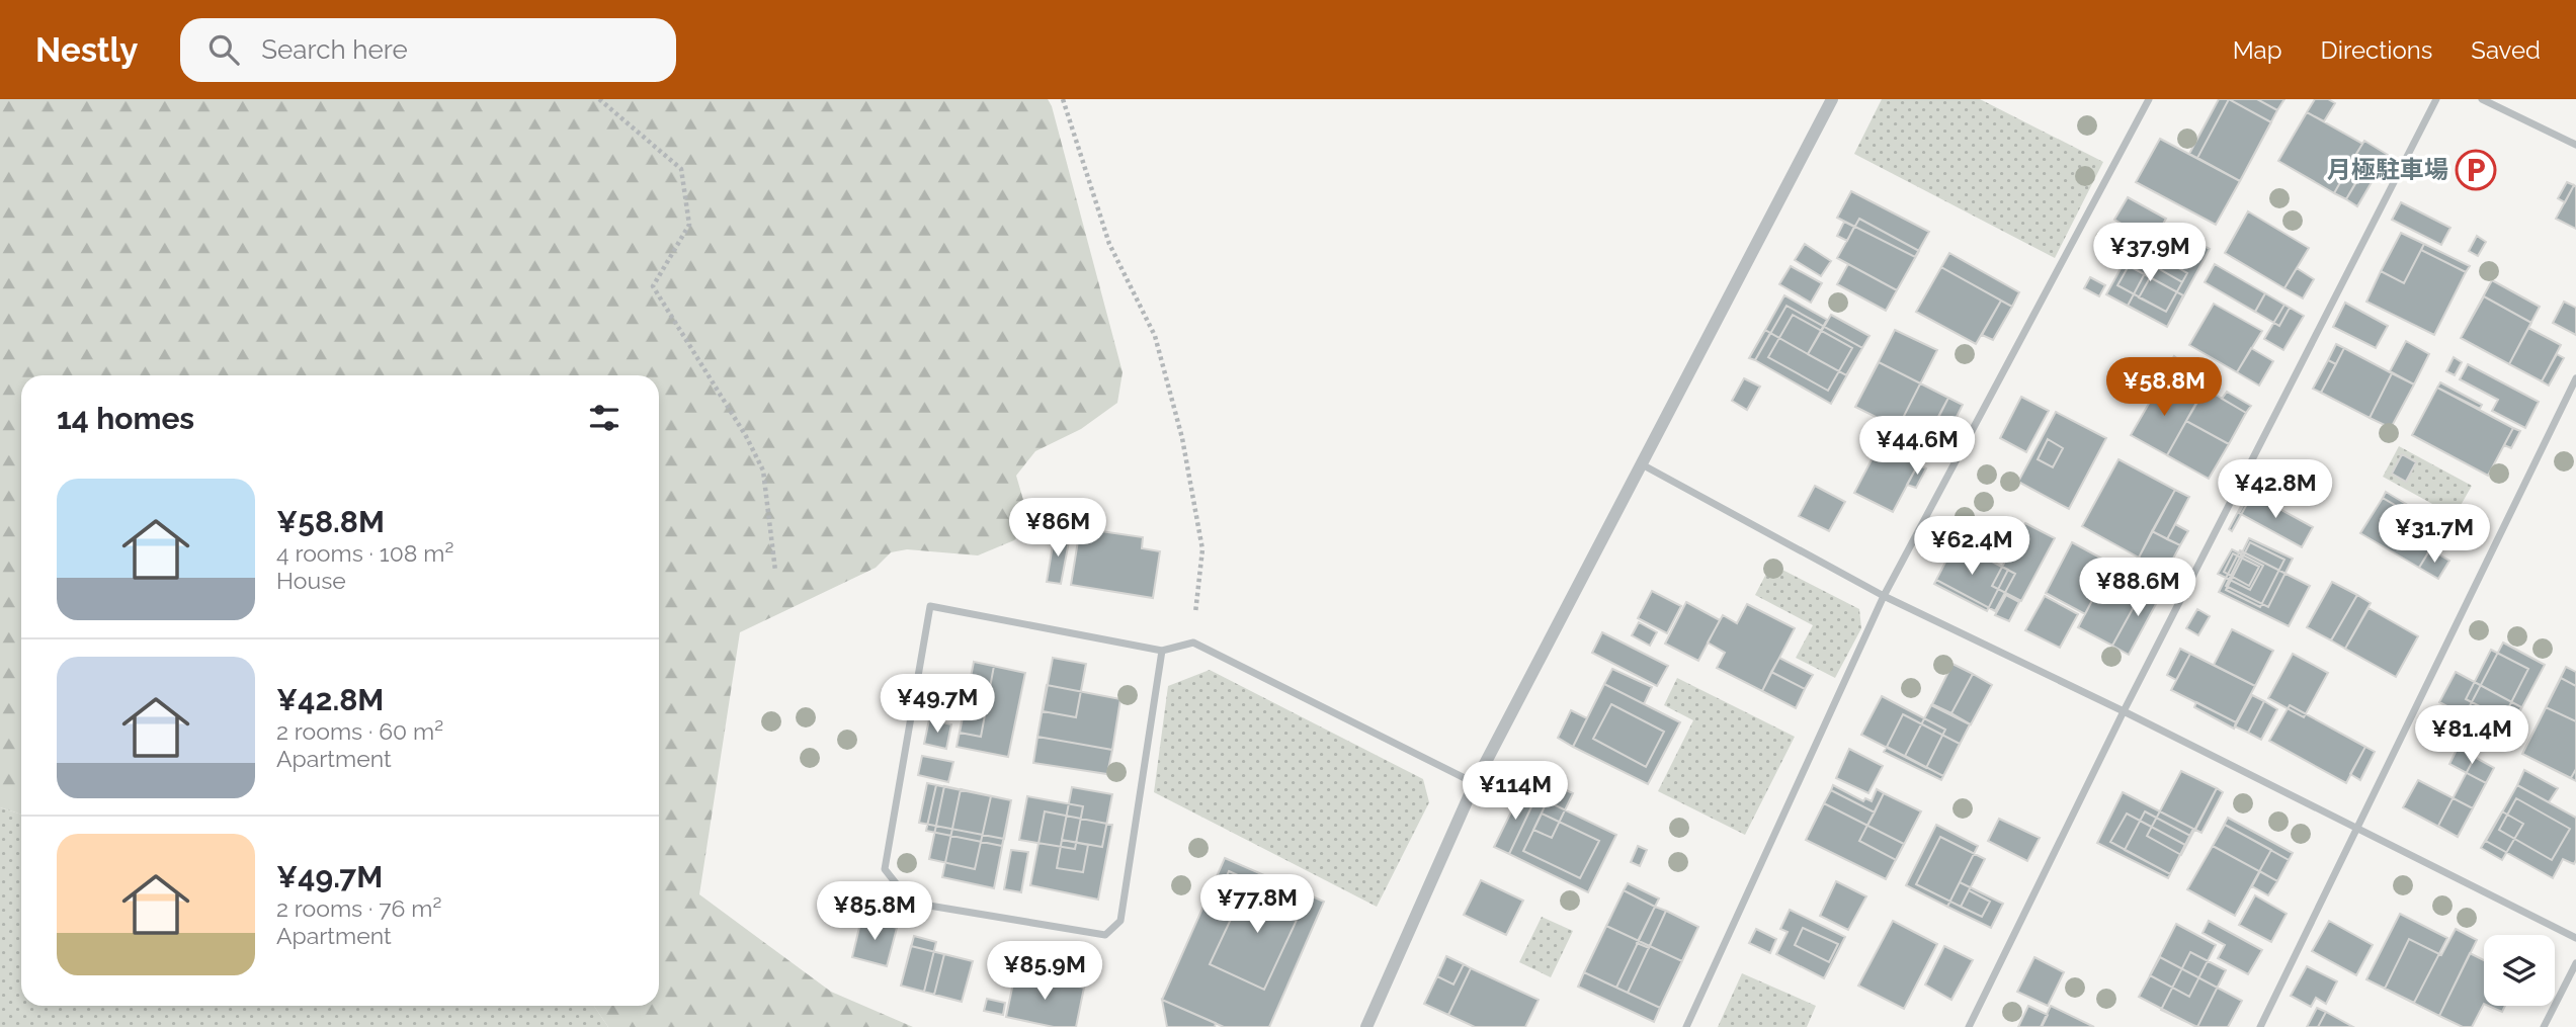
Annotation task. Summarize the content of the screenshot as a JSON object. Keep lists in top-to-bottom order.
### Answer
{
  "places": {
    "parking": ["月極駐車場"]
  },
  "page": {
    "header": "Nestly",
    "search": "Search here",
    "nav": ["Map", "Directions", "Saved"],
    "price": [
      "¥37.9M",
      "¥58.8M",
      "¥44.6M",
      "¥42.8M",
      "¥86M",
      "¥31.7M",
      "¥62.4M",
      "¥88.6M",
      "¥49.7M",
      "¥81.4M",
      "¥114M",
      "¥77.8M",
      "¥85.8M",
      "¥85.9M"
    ],
    "heading": "14 homes",
    "list": [
      {
        "name": "¥58.8M",
        "note": "4 rooms · 108 m² · House"
      },
      {
        "name": "¥42.8M",
        "note": "2 rooms · 60 m² · Apartment"
      },
      {
        "name": "¥49.7M",
        "note": "2 rooms · 76 m² · Apartment"
      }
    ]
  }
}
